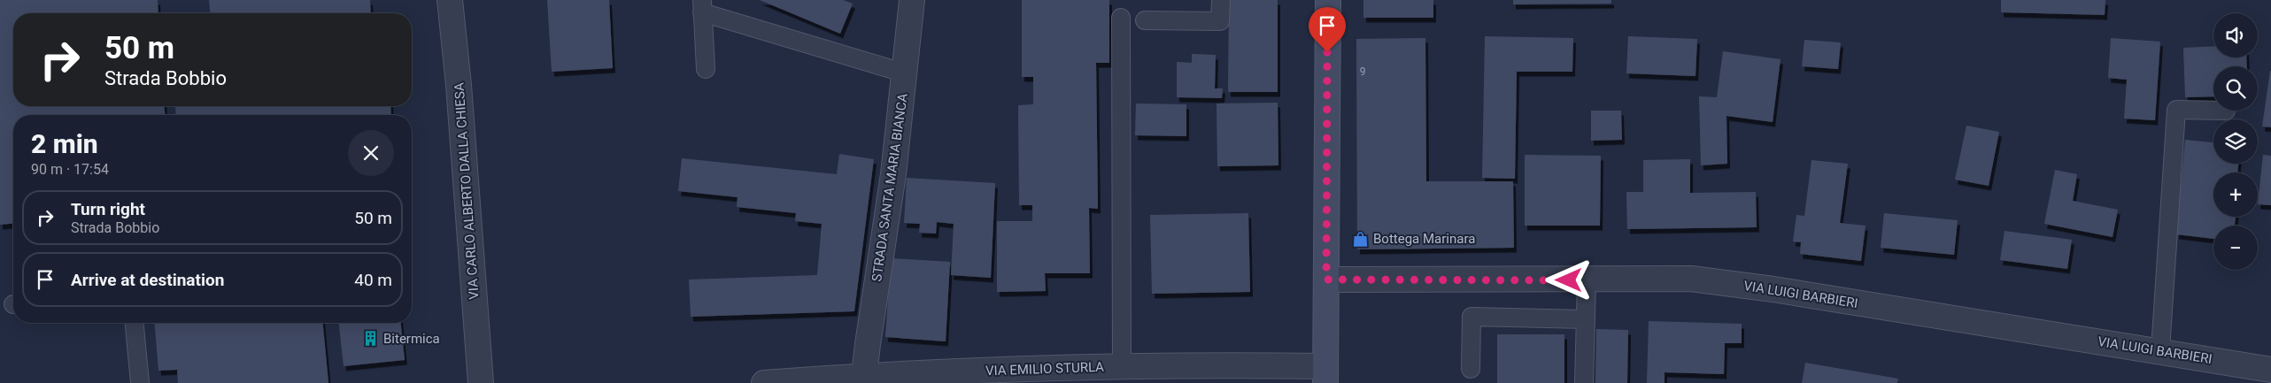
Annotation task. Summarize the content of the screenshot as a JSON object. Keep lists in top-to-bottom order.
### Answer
{
  "streets": {
    "street": [
      "STRADA SANTA MARIA BIANCA",
      "VIA CARLO ALBERTO DALLA CHIESA",
      "VIA LUIGI BARBIERI",
      "VIA EMILIO STURLA"
    ]
  },
  "crossings": [
    ["STRADA SANTA MARIA BIANCA", "VIA EMILIO STURLA"]
  ],
  "places": {
    "shop": ["Bottega Marinara"],
    "building": ["Bitermica"]
  },
  "house_numbers": ["9"],
  "page": {
    "map_buttons": ["+", "−"],
    "turn": ["50 m", "Strada Bobbio"],
    "heading": ["2 min", "90 m · 17:54"],
    "list": [
      {
        "name": "Turn right",
        "note": "Strada Bobbio",
        "value": "50 m"
      },
      {
        "name": "Arrive at destination",
        "value": "40 m"
      }
    ]
  }
}
